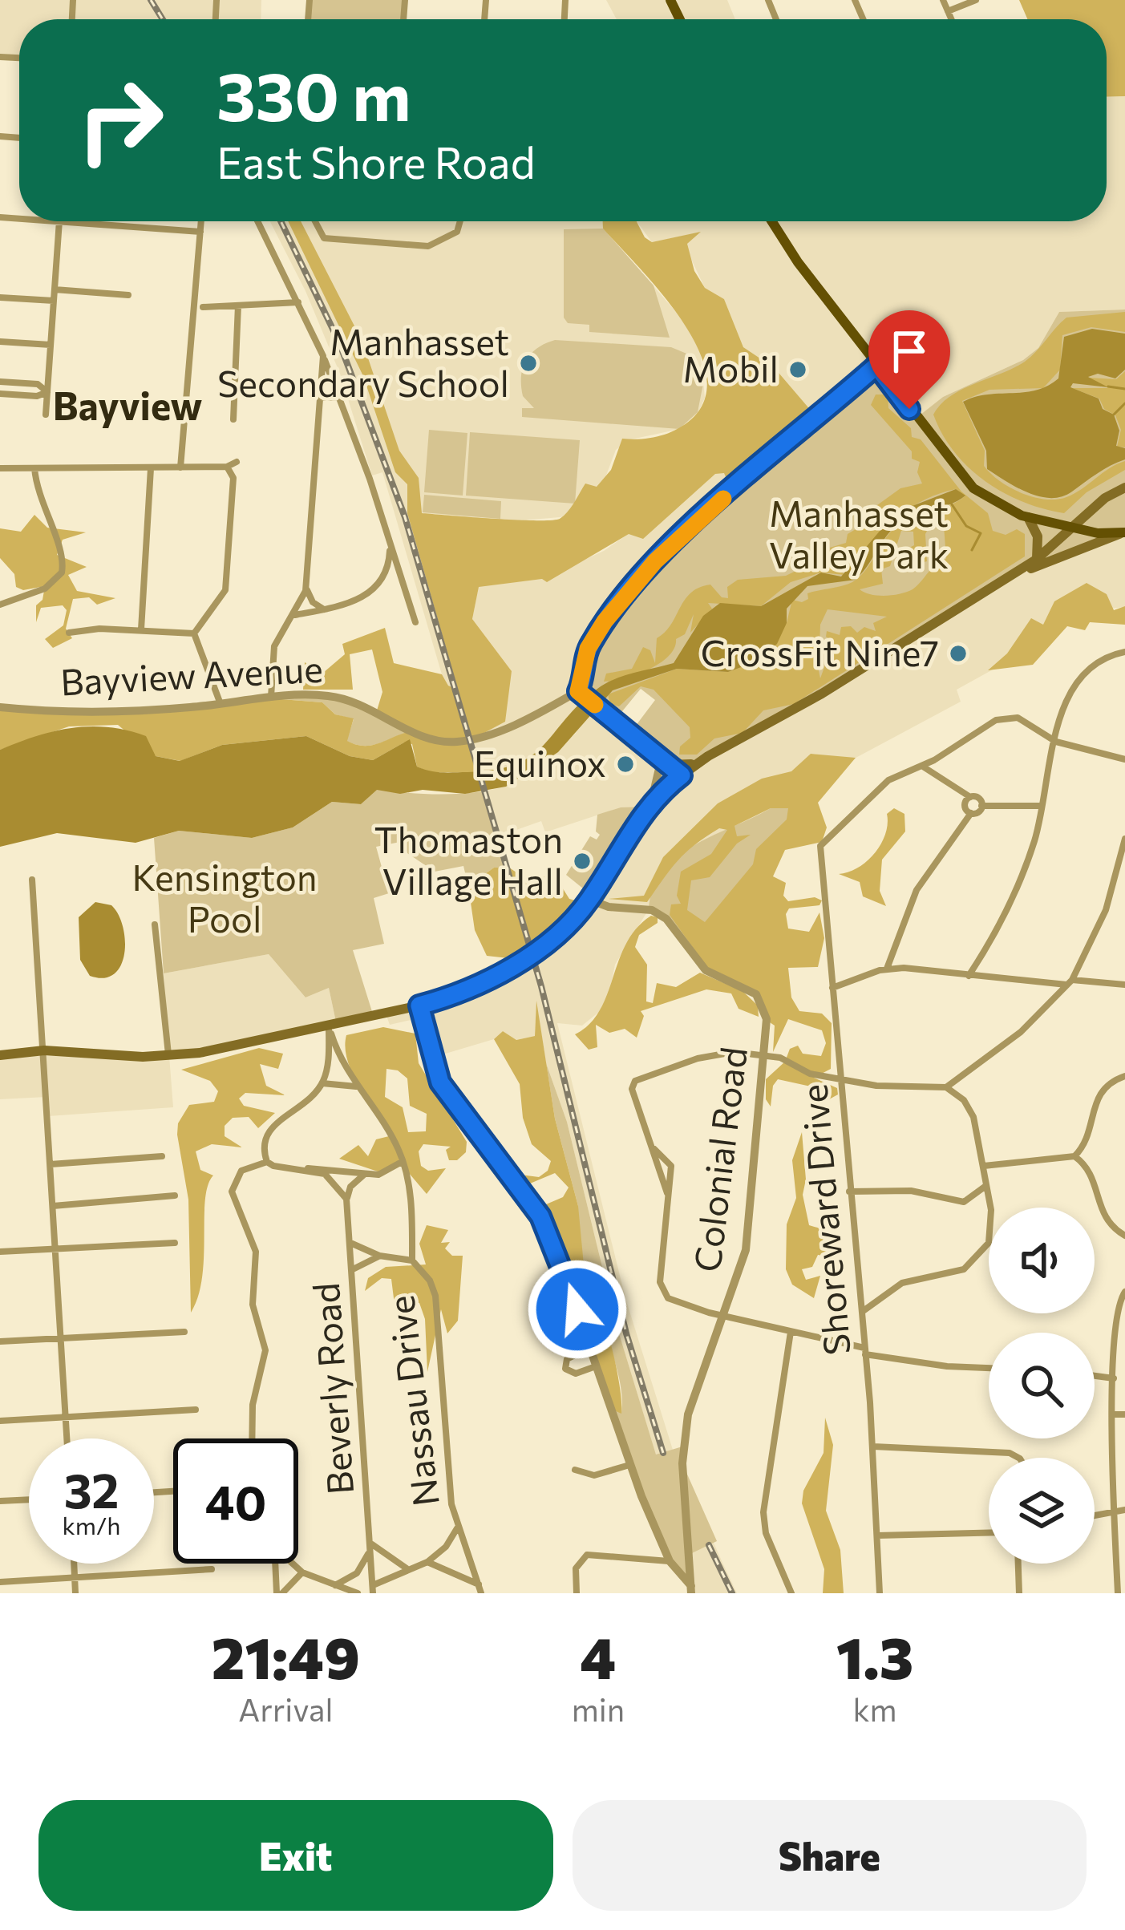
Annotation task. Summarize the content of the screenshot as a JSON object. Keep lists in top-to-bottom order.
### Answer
{
  "streets": {
    "street": [
      "Bayview Avenue",
      "Colonial Road",
      "Shoreward Drive",
      "Beverly Road",
      "Nassau Drive"
    ]
  },
  "crossings": [
    ["Beverly Road", "Nassau Drive"]
  ],
  "districts": ["Bayview"],
  "parks": ["Manhasset Valley Park", "Kensington Pool"],
  "places": [
    "Manhasset Secondary School",
    "Mobil",
    "CrossFit Nine7",
    "Equinox",
    "Thomaston Village Hall"
  ],
  "page": {
    "turn": ["330 m", "East Shore Road"],
    "speed": "32 km/h",
    "limit": "40",
    "eta": [
      "21:49",
      "Arrival",
      "4",
      "min",
      "1.3",
      "km"
    ],
    "buttons": ["Exit", "Share"]
  }
}
